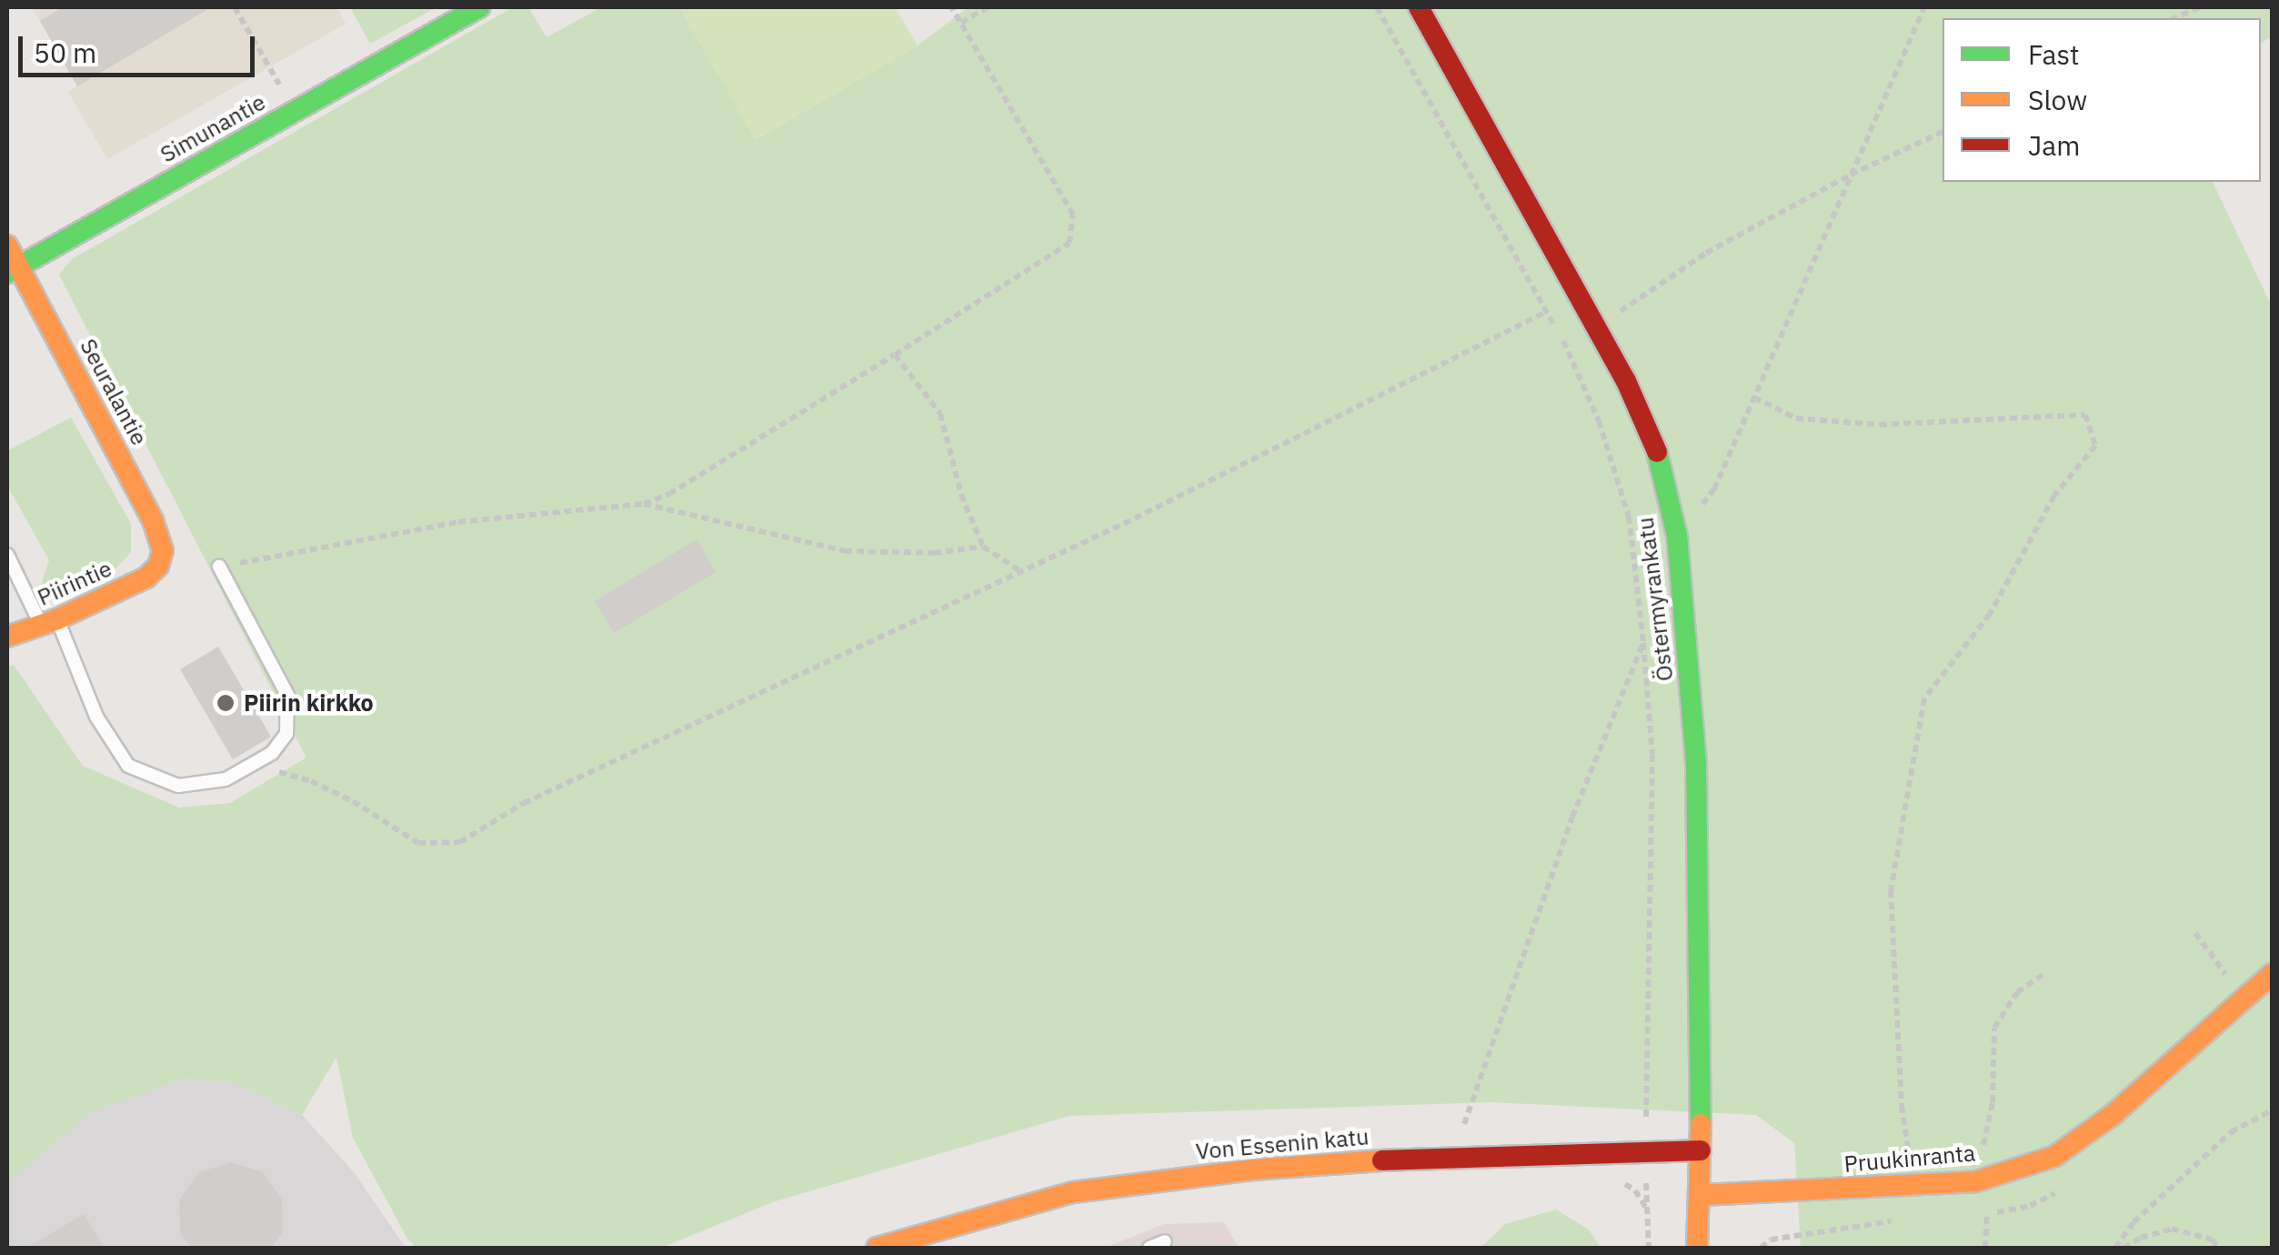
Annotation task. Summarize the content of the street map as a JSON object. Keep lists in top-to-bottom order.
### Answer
{
  "streets": {
    "street": [
      "Simunantie",
      "Seuralantie",
      "Piirintie",
      "Östermyrankatu",
      "Von Essenin katu",
      "Pruukinranta"
    ]
  },
  "crossings": [
    ["Simunantie", "Seuralantie"],
    ["Seuralantie", "Piirintie"],
    ["Östermyrankatu", "Von Essenin katu"],
    ["Östermyrankatu", "Pruukinranta"]
  ],
  "places": ["Piirin kirkko"],
  "legend": ["Fast", "Slow", "Jam"],
  "scale_bar": "50 m"
}
